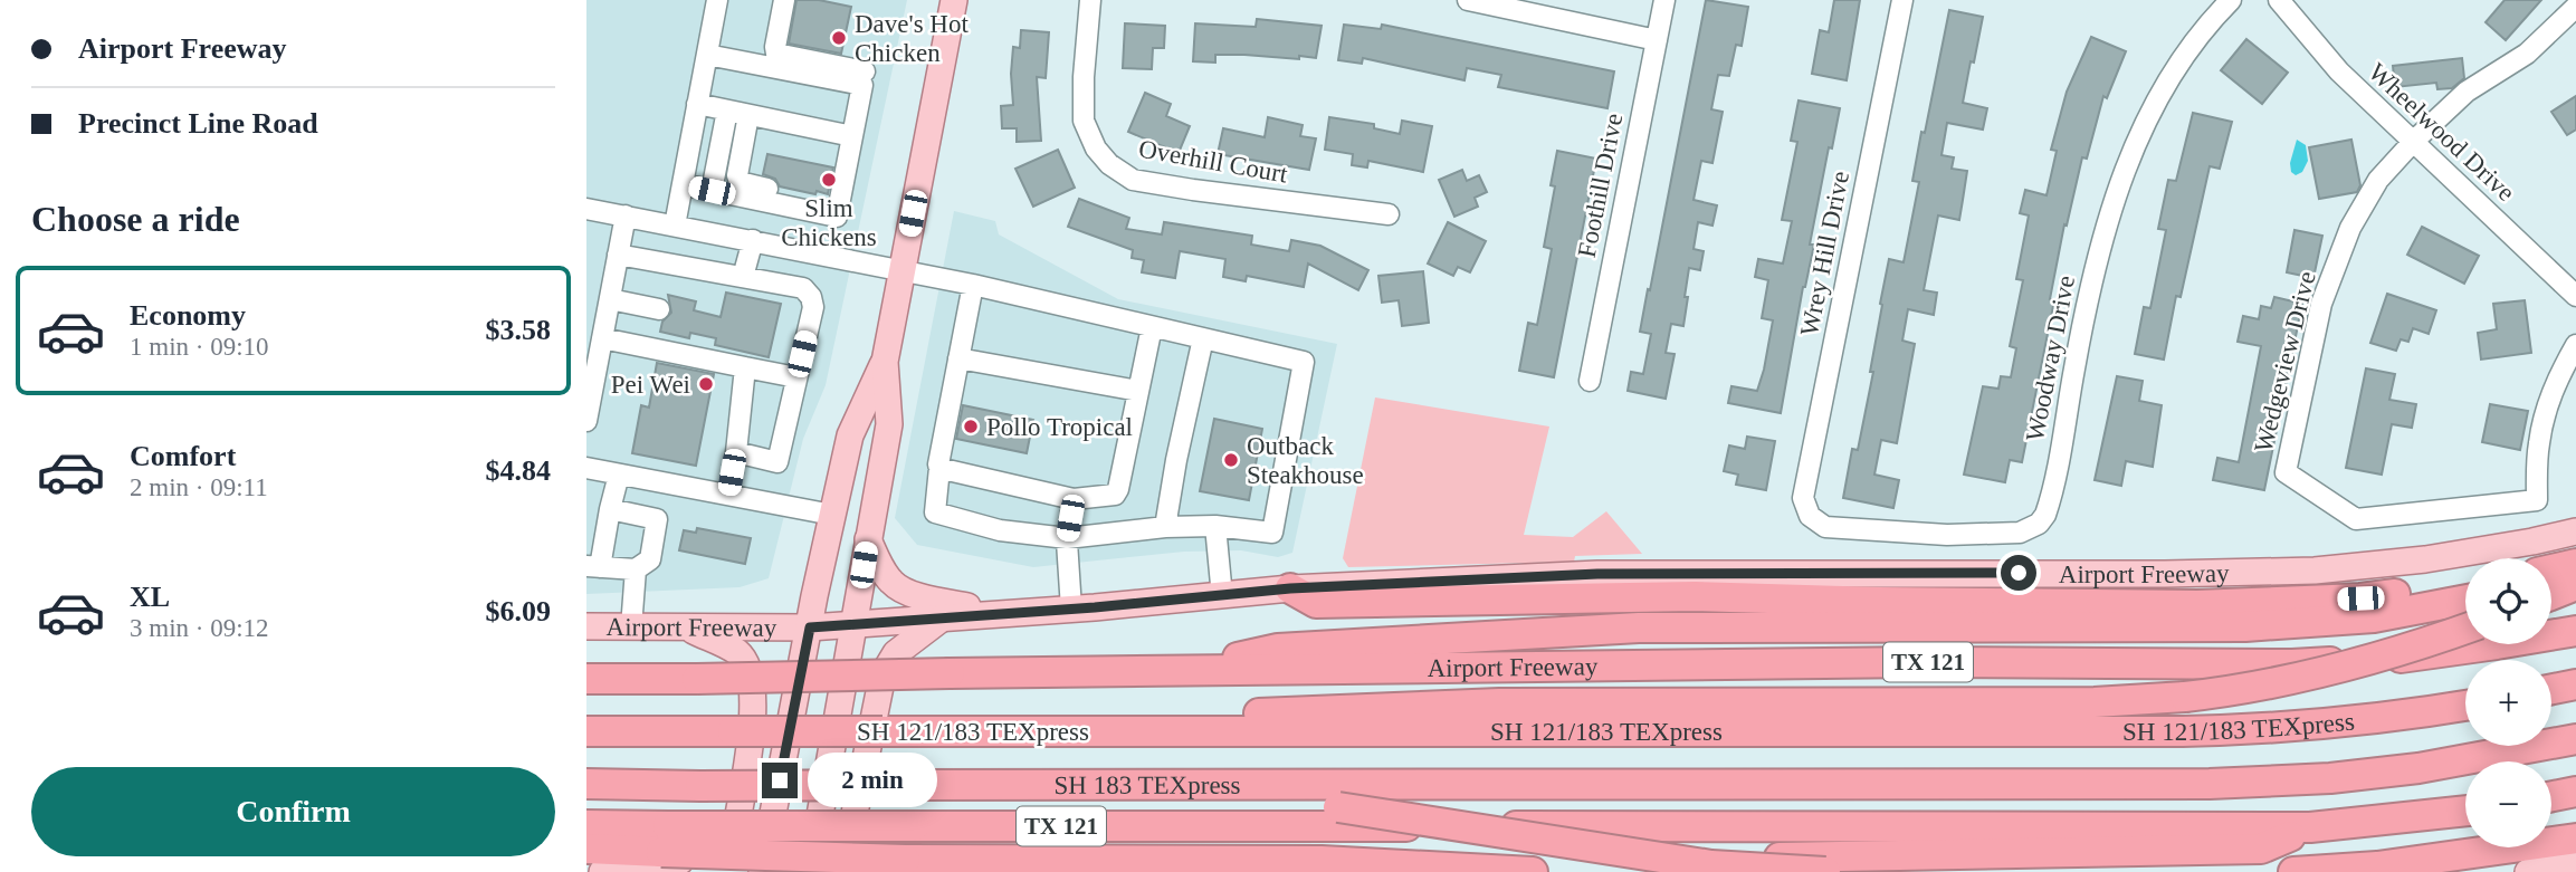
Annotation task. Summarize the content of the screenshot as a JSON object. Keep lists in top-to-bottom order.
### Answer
{
  "streets": {
    "highway": [
      "Airport Freeway",
      "TX 121",
      "SH 121/183 TEXpress",
      "SH 183 TEXpress"
    ],
    "street": [
      "Wheelwood Drive",
      "Overhill Court",
      "Foothill Drive",
      "Wrey Hill Drive",
      "Woodway Drive",
      "Wedgeview Drive"
    ]
  },
  "crossings": [
    ["Wheelwood Drive", "Wedgeview Drive"],
    ["Wrey Hill Drive", "Woodway Drive"],
    ["SH 121/183 TEXpress", "SH 183 TEXpress"]
  ],
  "places": [
    "Dave's Hot Chicken",
    "Slim Chickens",
    "Pei Wei",
    "Pollo Tropical",
    "Outback Steakhouse"
  ],
  "page": {
    "banner": ["Airport Freeway", "Precinct Line Road"],
    "heading": "Choose a ride",
    "list": [
      {
        "name": "Economy",
        "note": "1 min · 09:10",
        "value": "$3.58"
      },
      {
        "name": "Comfort",
        "note": "2 min · 09:11",
        "value": "$4.84"
      },
      {
        "name": "XL",
        "note": "3 min · 09:12",
        "value": "$6.09"
      }
    ],
    "map_buttons": ["+", "−"],
    "buttons": "Confirm",
    "bubble": "2 min"
  }
}
